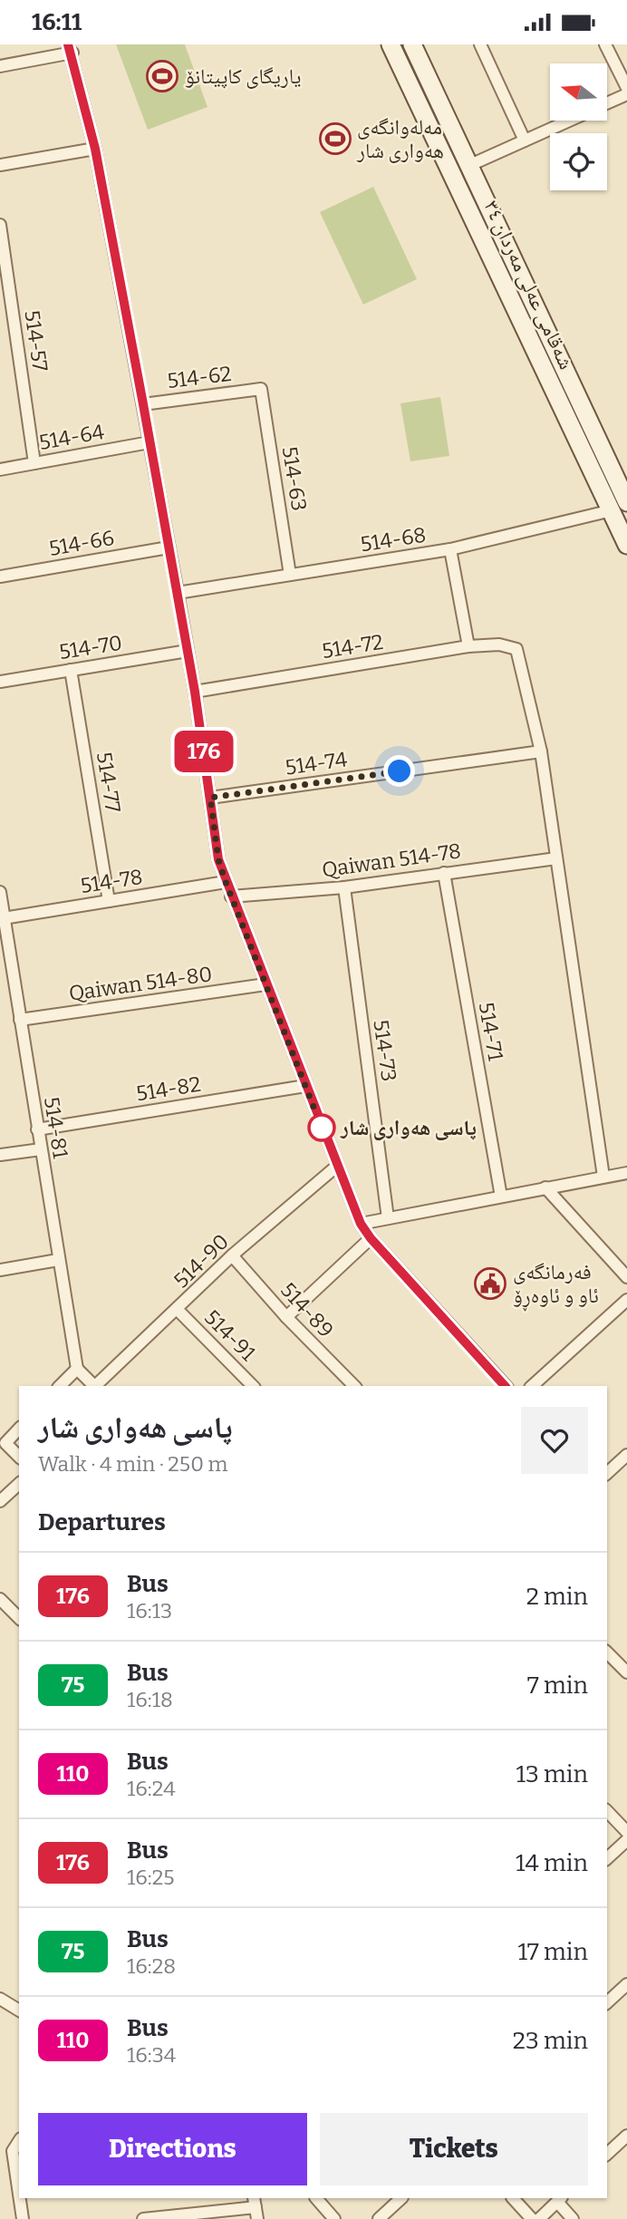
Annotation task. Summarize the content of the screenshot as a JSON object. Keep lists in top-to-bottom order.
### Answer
{
  "streets": {
    "main road": ["شەقامی عەلی مەردان ٣٤"],
    "street": [
      "514-57",
      "514-62",
      "514-64",
      "514-63",
      "514-68",
      "514-66",
      "514-72",
      "514-70",
      "514-74",
      "514-77",
      "Qaiwan 514-78",
      "514-78",
      "Qaiwan 514-80",
      "514-71",
      "514-73",
      "514-82",
      "514-81",
      "514-90",
      "514-89",
      "514-91"
    ]
  },
  "crossings": [
    ["شەقامی عەلی مەردان ٣٤", "514-68"],
    ["514-57", "514-64"],
    ["514-62", "514-63"],
    ["514-63", "514-68"],
    ["514-72", "514-74"],
    ["514-70", "514-77"],
    ["514-77", "514-78"],
    ["Qaiwan 514-78", "514-71"],
    ["Qaiwan 514-78", "514-73"],
    ["514-78", "514-81"],
    ["Qaiwan 514-80", "514-81"],
    ["514-82", "514-81"],
    ["514-90", "514-89"],
    ["514-90", "514-91"]
  ],
  "places": {
    "sports": ["یاریگای کاپیتانۆ", "مەلەوانگەی هەواری شار"],
    "other": ["پاسی هەواری شار"],
    "public building": ["فەرمانگەی ئاو و ئاوەڕۆ"]
  },
  "lines": ["bus line 176"],
  "north": "left",
  "page": {
    "status": "16:11",
    "on_map": "176",
    "heading": [
      ["پاسی هەواری شار", "Walk · 4 min · 250 m"],
      "Departures"
    ],
    "list": [
      {
        "mark": "176",
        "name": "Bus",
        "note": "16:13",
        "value": "2 min"
      },
      {
        "mark": "75",
        "name": "Bus",
        "note": "16:18",
        "value": "7 min"
      },
      {
        "mark": "110",
        "name": "Bus",
        "note": "16:24",
        "value": "13 min"
      },
      {
        "mark": "176",
        "name": "Bus",
        "note": "16:25",
        "value": "14 min"
      },
      {
        "mark": "75",
        "name": "Bus",
        "note": "16:28",
        "value": "17 min"
      },
      {
        "mark": "110",
        "name": "Bus",
        "note": "16:34",
        "value": "23 min"
      }
    ],
    "buttons": ["Directions", "Tickets"]
  }
}
